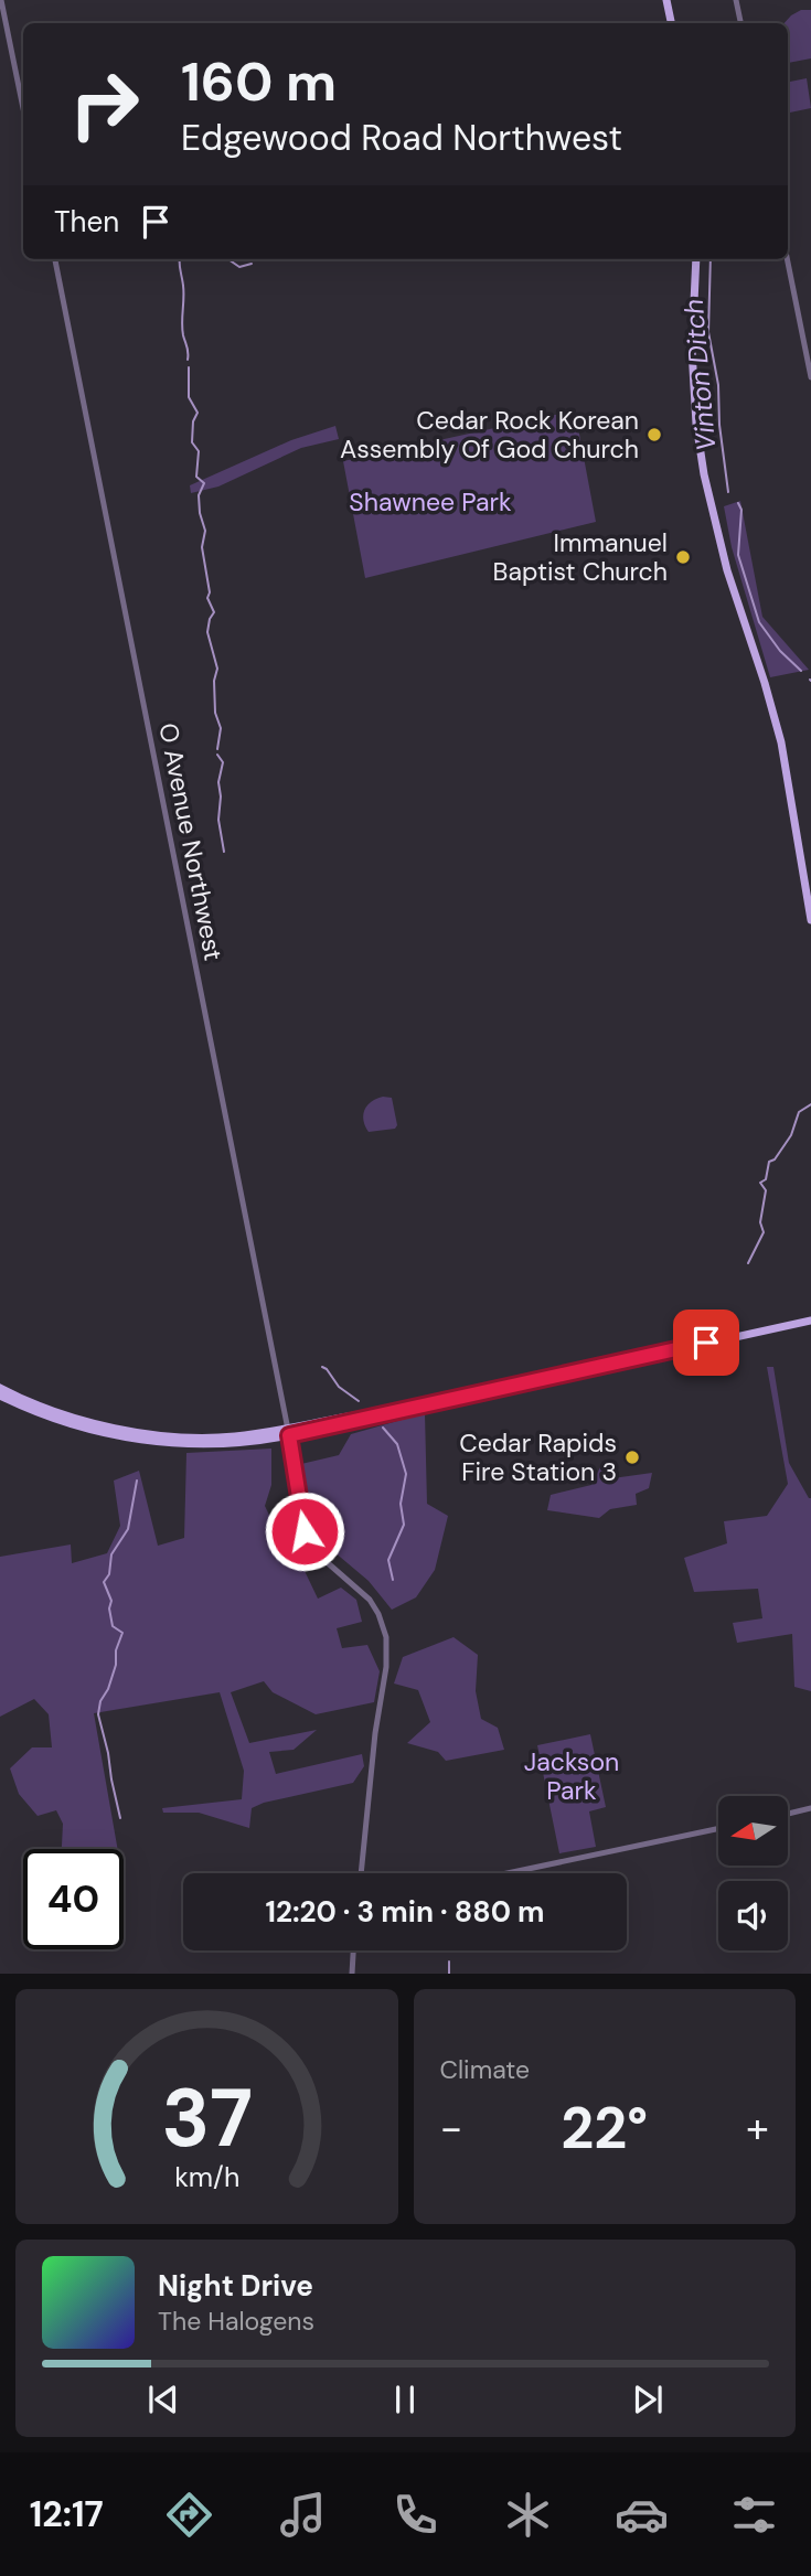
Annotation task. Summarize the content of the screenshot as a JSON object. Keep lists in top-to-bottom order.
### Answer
{
  "streets": {
    "street": ["O Avenue Northwest"]
  },
  "water": ["Vinton Ditch"],
  "parks": ["Shawnee Park", "Jackson Park"],
  "places": ["Cedar Rock Korean Assembly Of God Church", "Immanuel Baptist Church", "Cedar Rapids Fire Station 3"],
  "north": "left",
  "page": {
    "turn": ["160 m", "Edgewood Road Northwest"],
    "then": "Then",
    "limit": "40",
    "trip": "12:20 · 3 min · 880 m",
    "tile": "Climate",
    "heat": ["−", "22°", "+"],
    "song": ["Night Drive", "The Halogens"],
    "tabs": "12:17",
    "gauge": ["37", "km/h"]
  }
}
